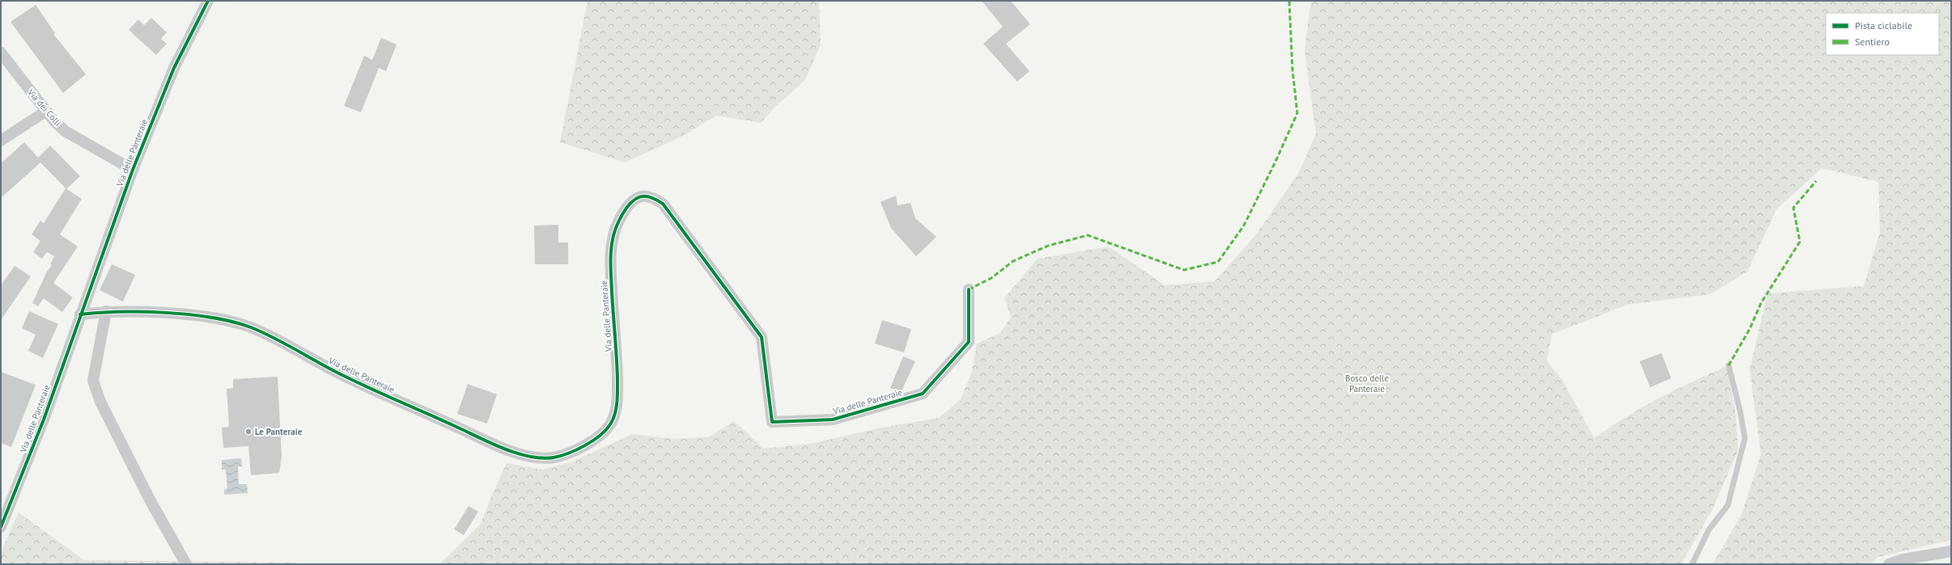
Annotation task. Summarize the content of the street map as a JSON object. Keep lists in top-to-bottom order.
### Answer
{
  "streets": {
    "street": ["Via dei Colli", "Via delle Panteraie"]
  },
  "crossings": [
    ["Via dei Colli", "Via delle Panteraie"]
  ],
  "parks": ["Bosco delle Panteraie"],
  "places": ["Le Panteraie"],
  "legend": ["Pista ciclabile", "Sentiero"]
}
